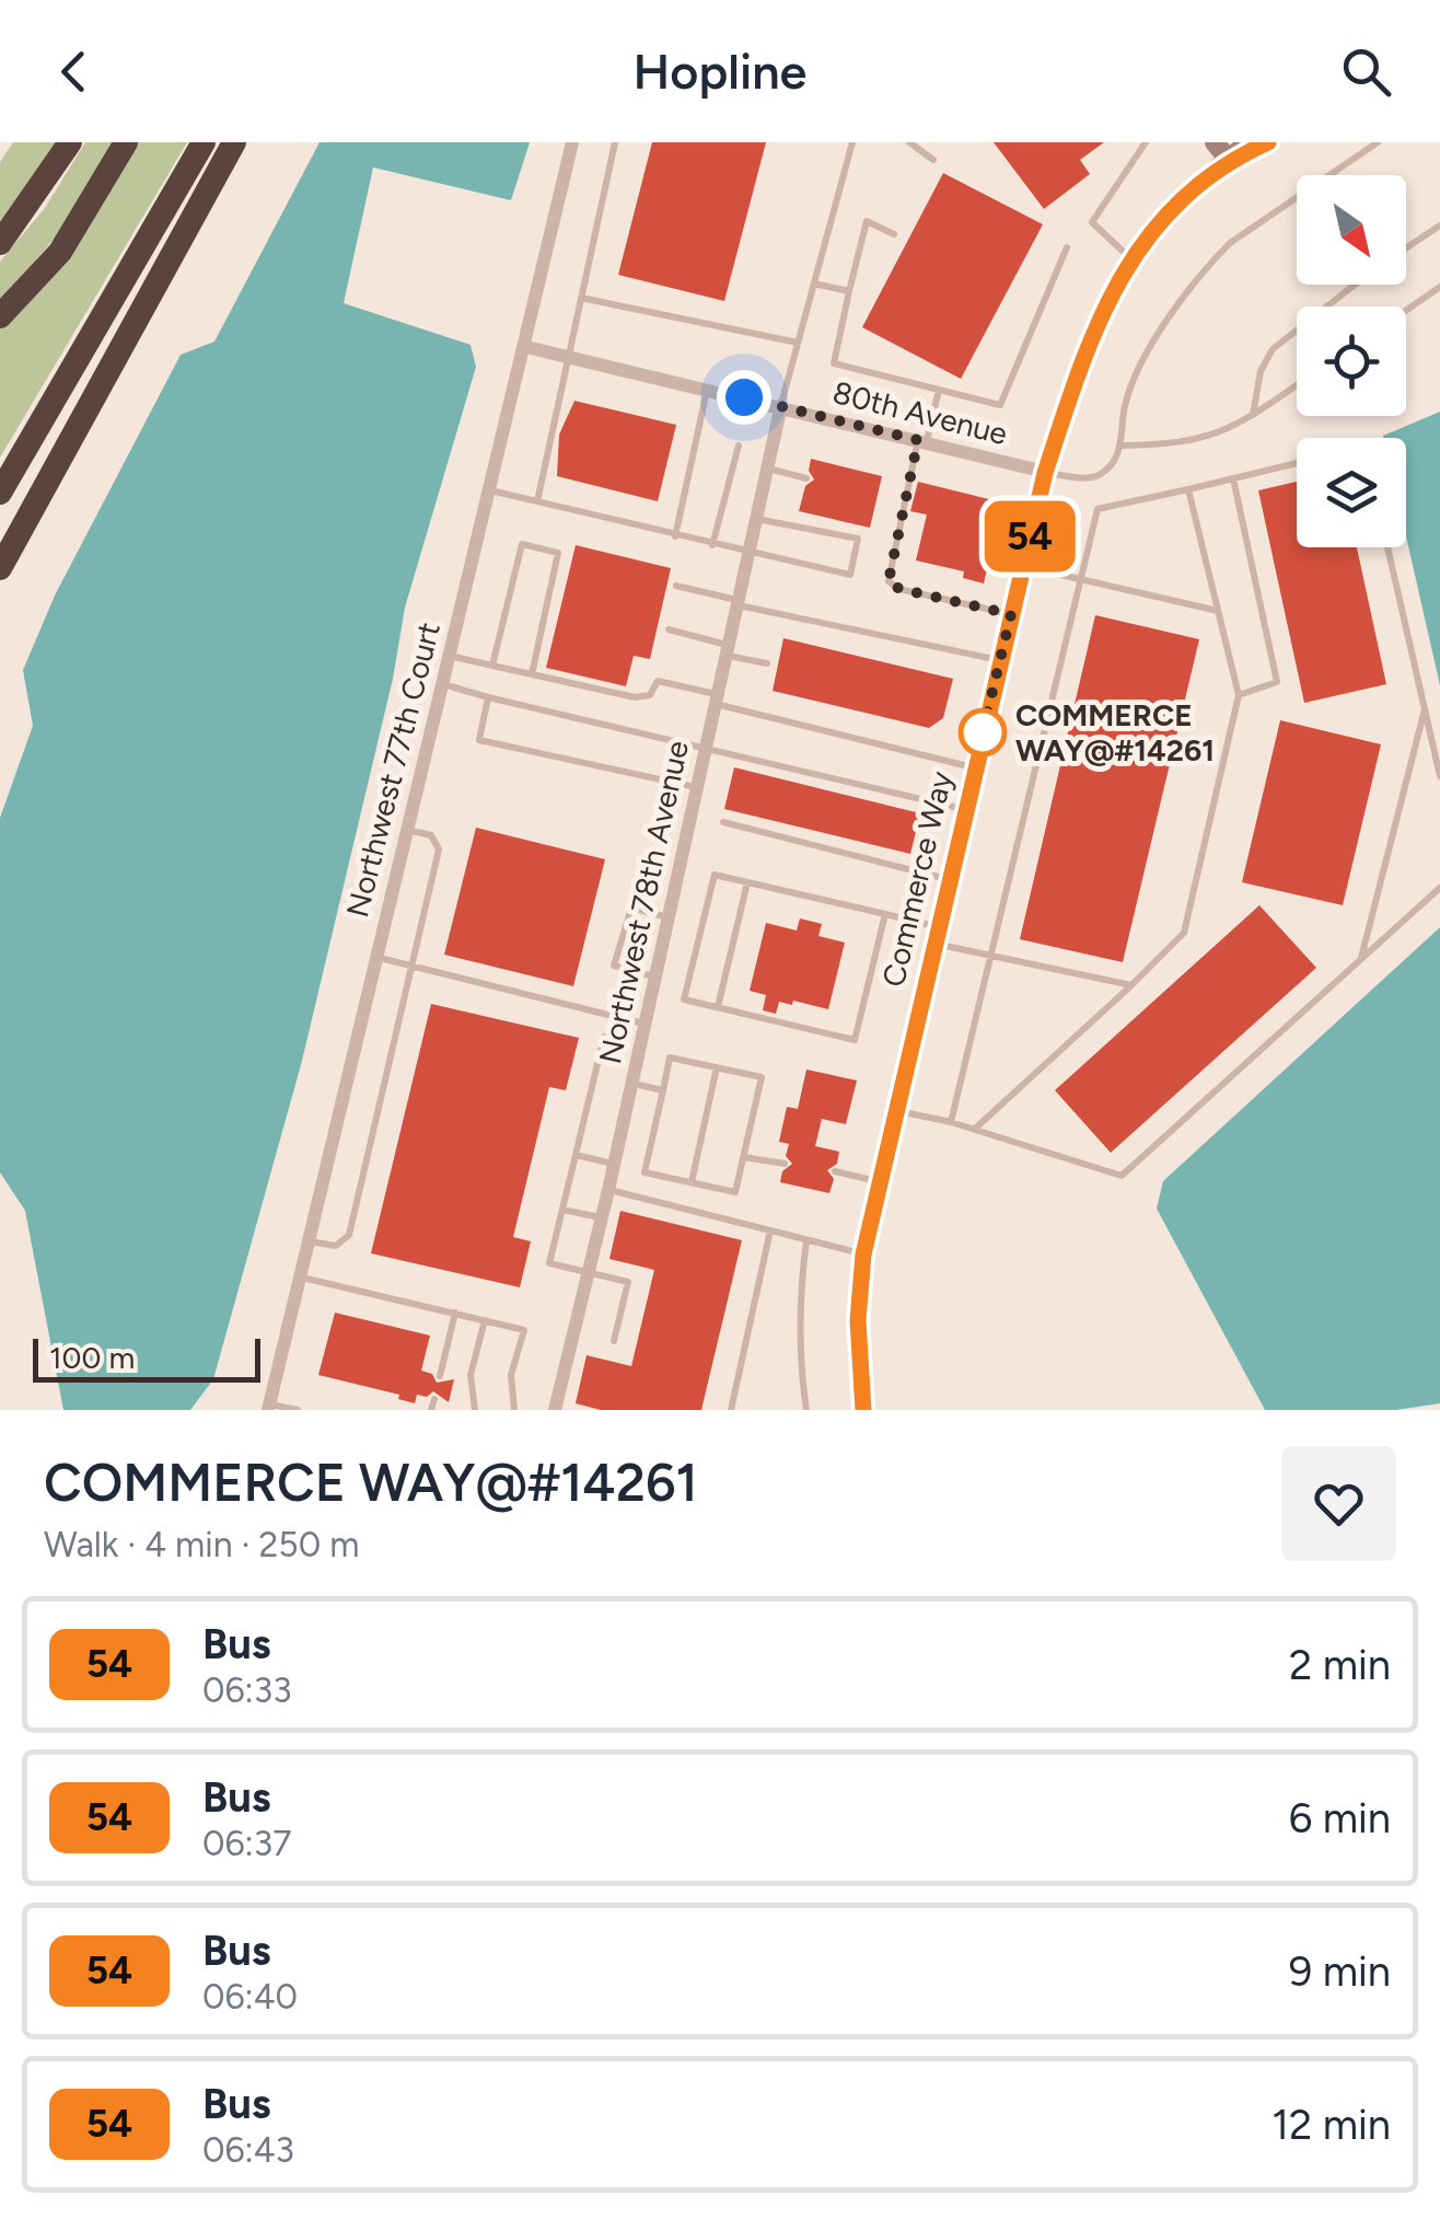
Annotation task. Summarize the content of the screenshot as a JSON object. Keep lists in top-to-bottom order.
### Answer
{
  "streets": {
    "street": [
      "80th Avenue",
      "Northwest 77th Court",
      "Commerce Way",
      "Northwest 78th Avenue"
    ]
  },
  "crossings": [
    ["80th Avenue", "Northwest 77th Court"],
    ["80th Avenue", "Commerce Way"],
    ["80th Avenue", "Northwest 78th Avenue"]
  ],
  "places": ["COMMERCE WAY@#14261"],
  "lines": ["bus line 54"],
  "scale_bar": "100 m",
  "north": "bottom right",
  "page": {
    "header": "Hopline",
    "on_map": "54",
    "scale": "100 m",
    "heading": ["COMMERCE WAY@#14261", "Walk · 4 min · 250 m"],
    "list": [
      {
        "mark": "54",
        "name": "Bus",
        "note": "06:33",
        "value": "2 min"
      },
      {
        "mark": "54",
        "name": "Bus",
        "note": "06:37",
        "value": "6 min"
      },
      {
        "mark": "54",
        "name": "Bus",
        "note": "06:40",
        "value": "9 min"
      },
      {
        "mark": "54",
        "name": "Bus",
        "note": "06:43",
        "value": "12 min"
      }
    ]
  }
}
